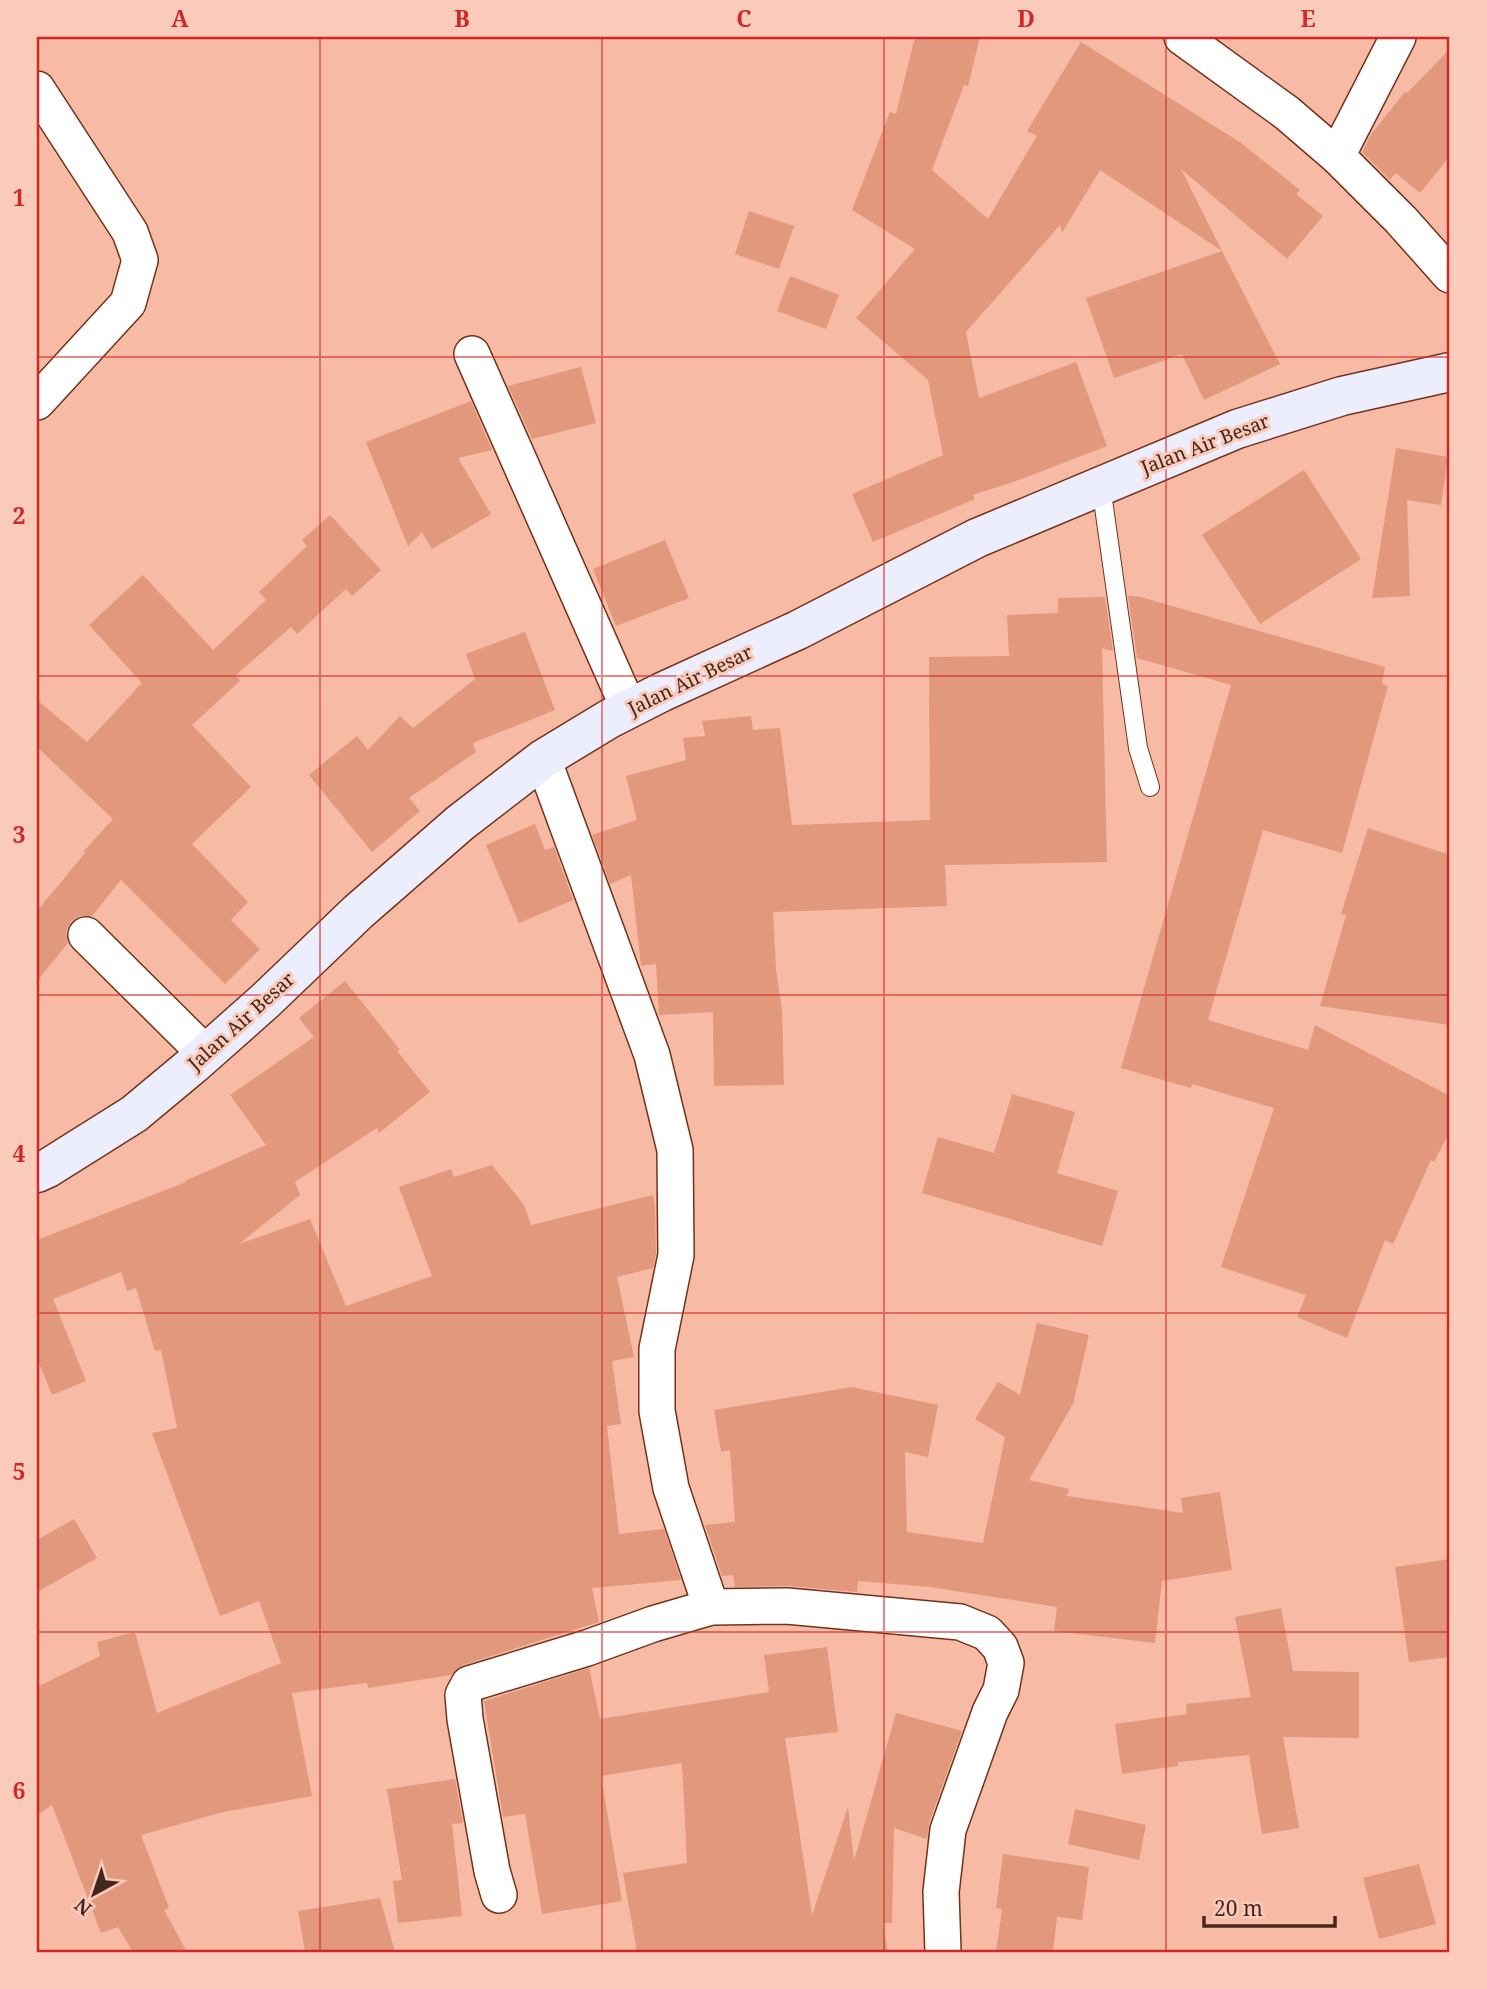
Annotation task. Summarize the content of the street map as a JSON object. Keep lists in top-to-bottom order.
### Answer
{
  "streets": {
    "street": ["Jalan Air Besar"]
  },
  "scale_bar": "20 m",
  "north": "bottom left",
  "grid": {
    "columns": [
      "A",
      "B",
      "C",
      "D",
      "E"
    ],
    "rows": [
      "1",
      "2",
      "3",
      "4",
      "5",
      "6"
    ]
  }
}
